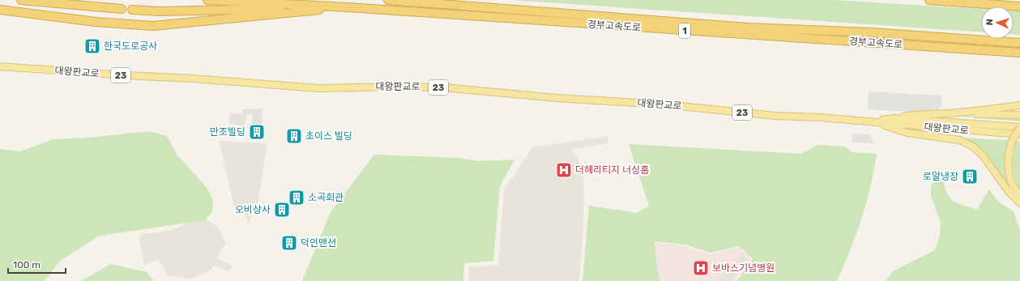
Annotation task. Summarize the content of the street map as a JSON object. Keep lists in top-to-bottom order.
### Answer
{
  "streets": {
    "highway": ["경부고속도로", "1"],
    "main road": ["대왕판교로", "23"]
  },
  "crossings": [
    ["경부고속도로", "1"]
  ],
  "places": {
    "building": [
      "한국도로공사",
      "만조빌딩",
      "초이스 빌딩",
      "로얄냉장",
      "소곡회관",
      "오비상사",
      "덕인맨션"
    ],
    "hospital": ["더헤리티지 너싱홈", "보바스기념병원"]
  },
  "scale_bar": "100 m",
  "north": "left"
}
